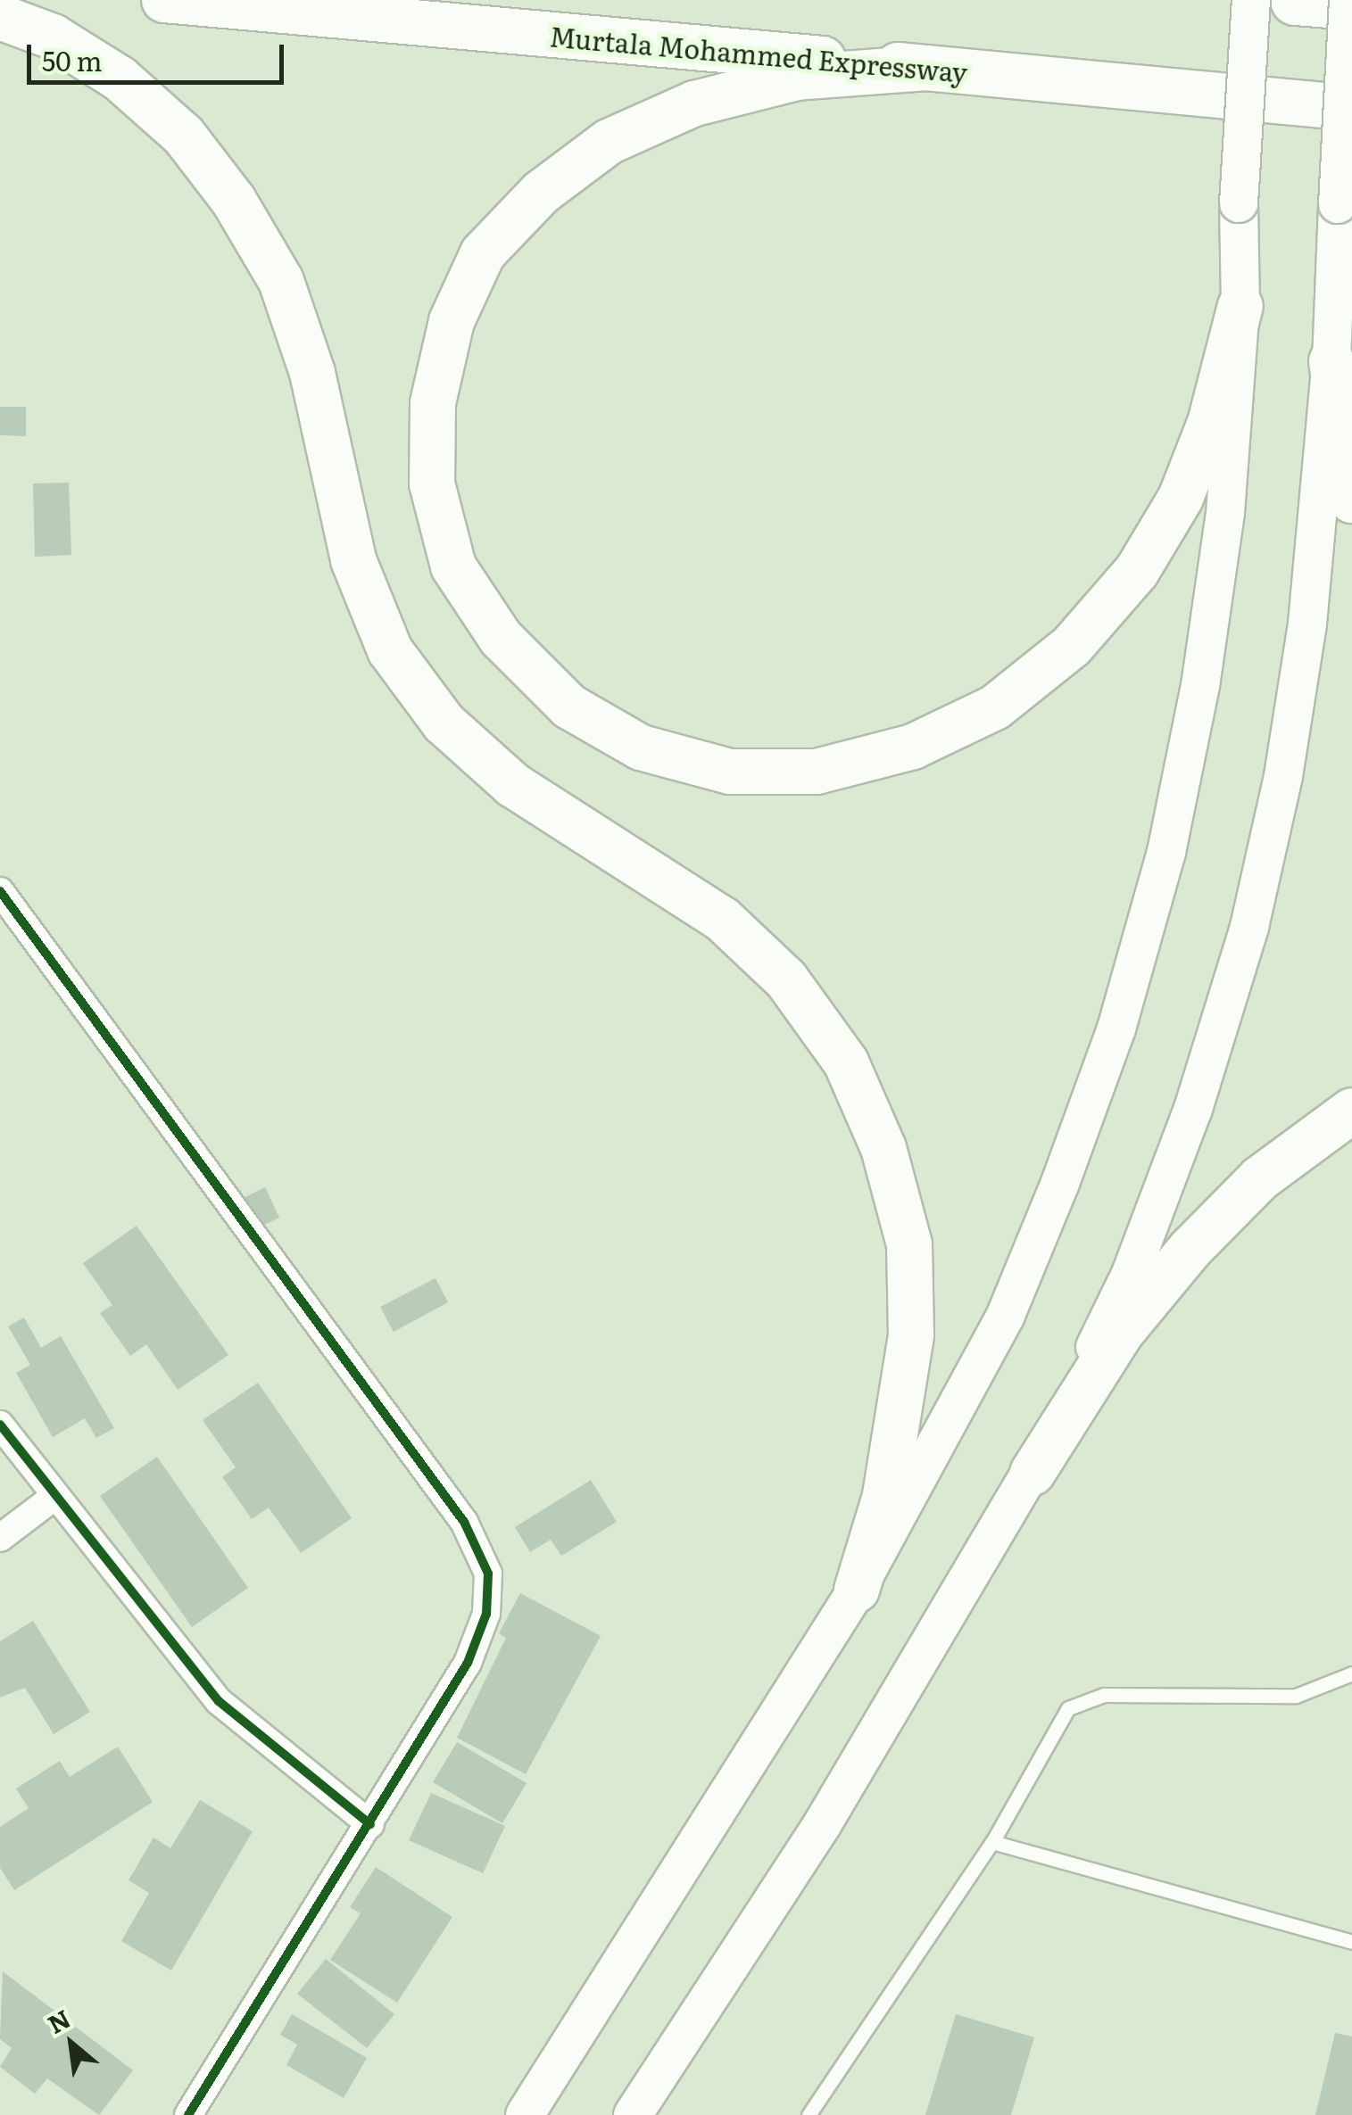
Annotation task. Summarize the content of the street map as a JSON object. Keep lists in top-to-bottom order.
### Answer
{
  "streets": {
    "highway": ["Murtala Mohammed Expressway"]
  },
  "scale_bar": "50 m",
  "north": "top left"
}
